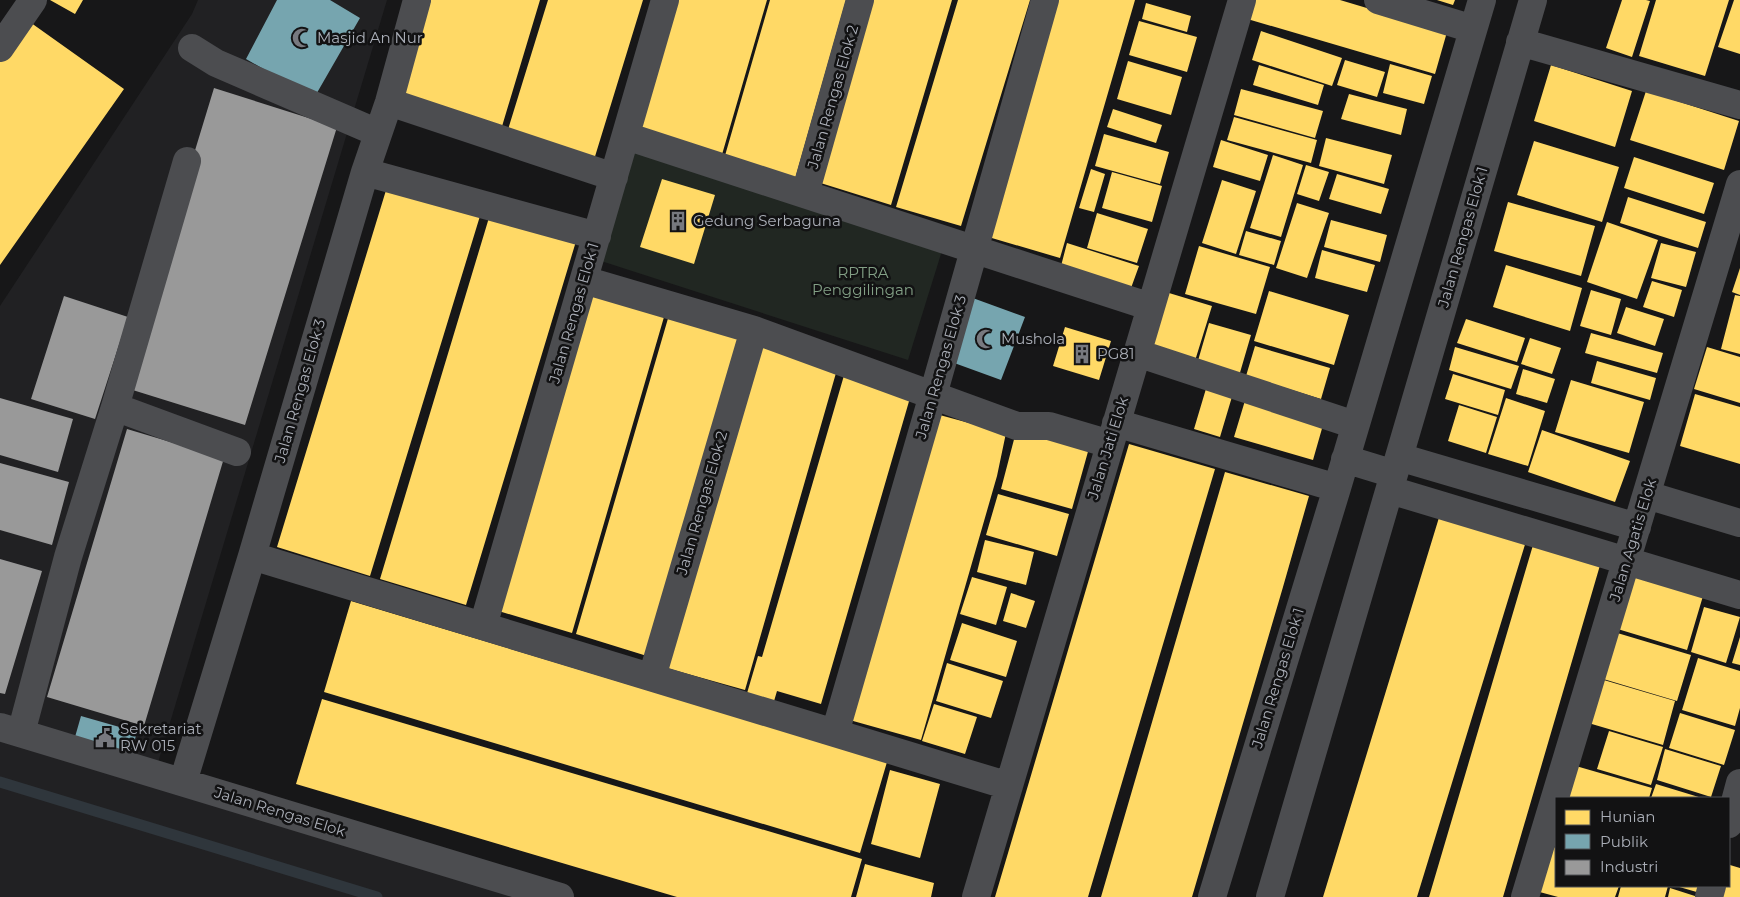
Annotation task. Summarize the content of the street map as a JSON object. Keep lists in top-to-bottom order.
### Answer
{
  "streets": {
    "street": [
      "Jalan Rengas Elok 2",
      "Jalan Rengas Elok 1",
      "Jalan Rengas Elok 3",
      "Jalan Jati Elok",
      "Jalan Agatis Elok",
      "Jalan Rengas Elok"
    ]
  },
  "crossings": [
    ["Jalan Rengas Elok 3", "Jalan Rengas Elok"]
  ],
  "parks": ["RPTRA Penggilingan"],
  "places": {
    "mosque": ["Masjid An Nur", "Mushola"],
    "building": ["Gedung Serbaguna", "PG81"],
    "public building": ["Sekretariat RW 015"]
  },
  "legend": ["Hunian", "Publik", "Industri"]
}
